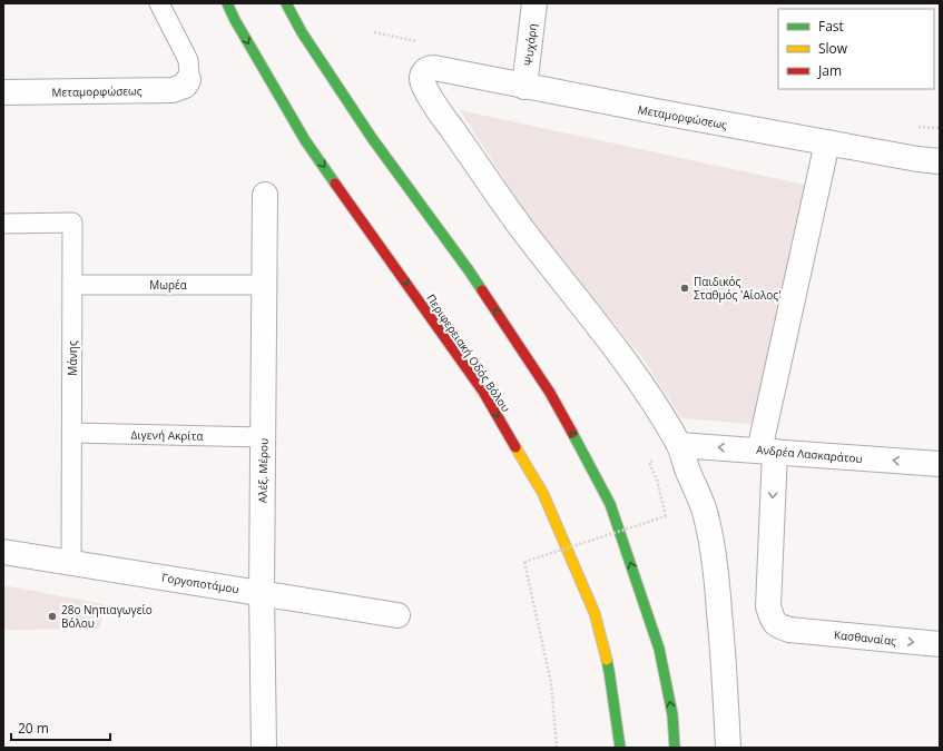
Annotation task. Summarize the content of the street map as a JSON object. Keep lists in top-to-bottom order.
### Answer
{
  "streets": {
    "main road": ["Περιφερειακή Οδός Βόλου"],
    "street": [
      "Ψυχάρη",
      "Μεταμορφώσεως",
      "Ανδρέα Λασκαράτου",
      "Αλέξ. Μέρου",
      "Γοργοποτάμου",
      "Κασθαναίας"
    ],
    "lane": ["Μωρέα", "Μάνης", "Διγενή Ακρίτα"]
  },
  "crossings": [
    ["Ψυχάρη", "Μεταμορφώσεως"],
    ["Μεταμορφώσεως", "Ανδρέα Λασκαράτου"],
    ["Μωρέα", "Μάνης"],
    ["Μωρέα", "Αλέξ. Μέρου"],
    ["Μάνης", "Διγενή Ακρίτα"],
    ["Μάνης", "Γοργοποτάμου"],
    ["Διγενή Ακρίτα", "Αλέξ. Μέρου"],
    ["Ανδρέα Λασκαράτου", "Κασθαναίας"],
    ["Αλέξ. Μέρου", "Γοργοποτάμου"]
  ],
  "one_way": ["Ανδρέα Λασκαράτου"],
  "places": ["Παιδικός Σταθμός 'Αίολος'", "28ο Νηπιαγωγείο Βόλου"],
  "legend": ["Fast", "Slow", "Jam"],
  "scale_bar": "20 m"
}
